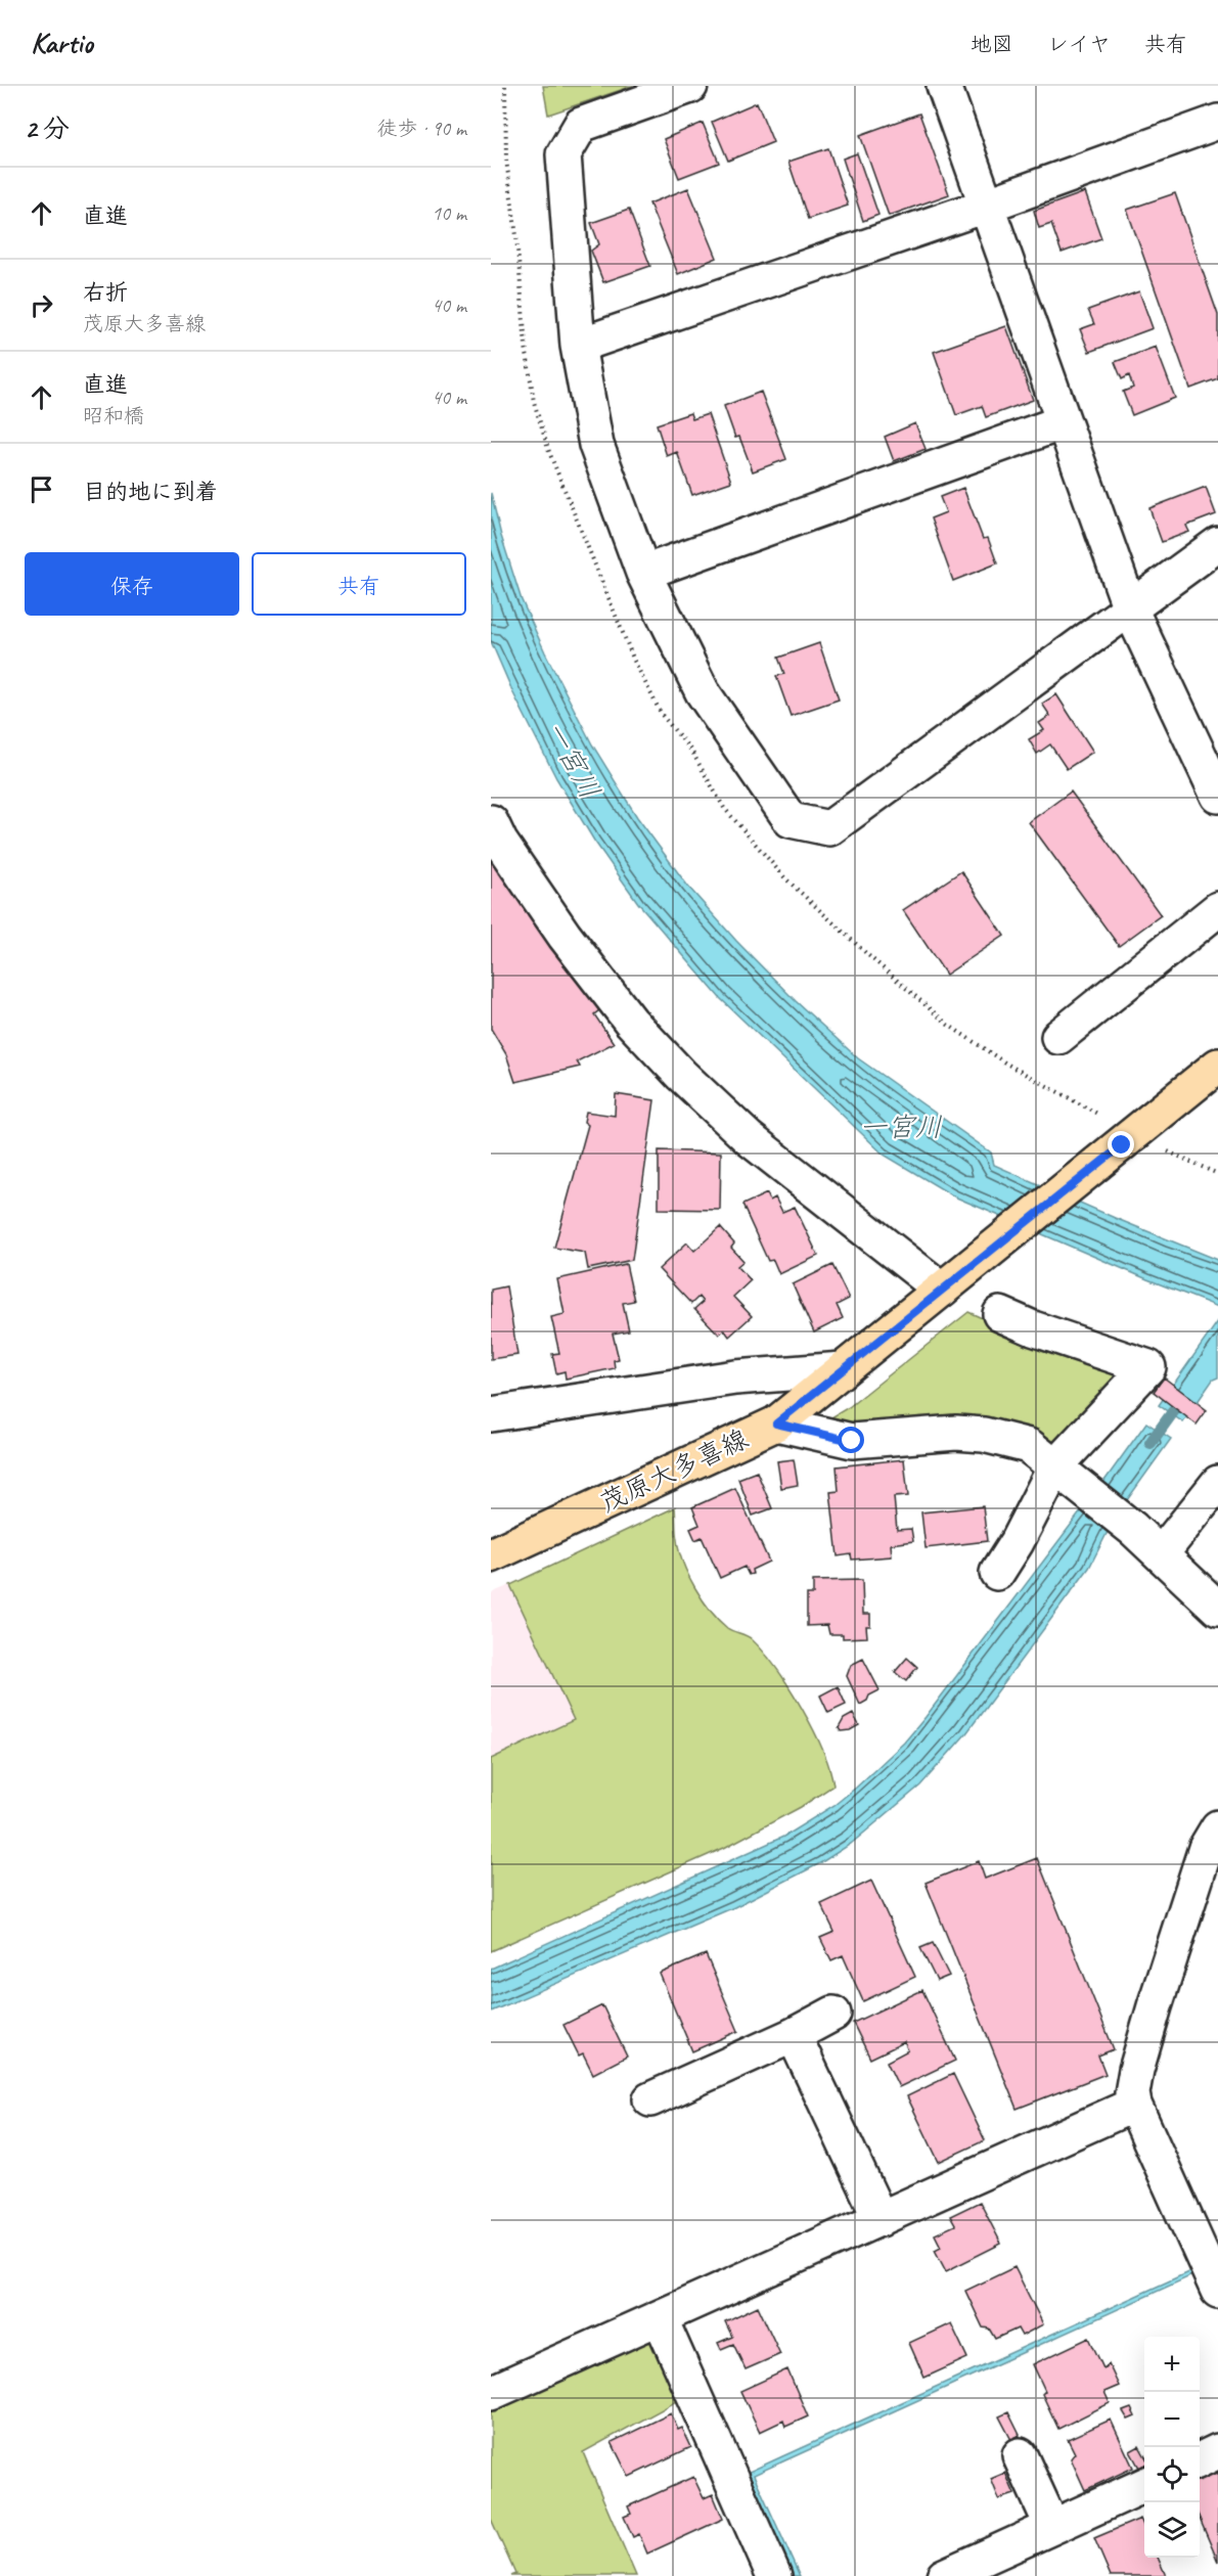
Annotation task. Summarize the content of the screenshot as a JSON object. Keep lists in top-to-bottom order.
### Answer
{
  "streets": {
    "main road": ["茂原大多喜線"]
  },
  "water": ["一宮川"],
  "page": {
    "header": "Kartio",
    "nav": ["地図", "レイヤ", "共有"],
    "heading": ["2 分", "徒歩 · 90 m"],
    "list": [
      ["直進", "10 m"],
      ["右折", "茂原大多喜線", "40 m"],
      ["直進", "昭和橋", "40 m"],
      "目的地に到着"
    ],
    "buttons": ["保存", "共有"],
    "map_buttons": ["+", "−"]
  }
}
